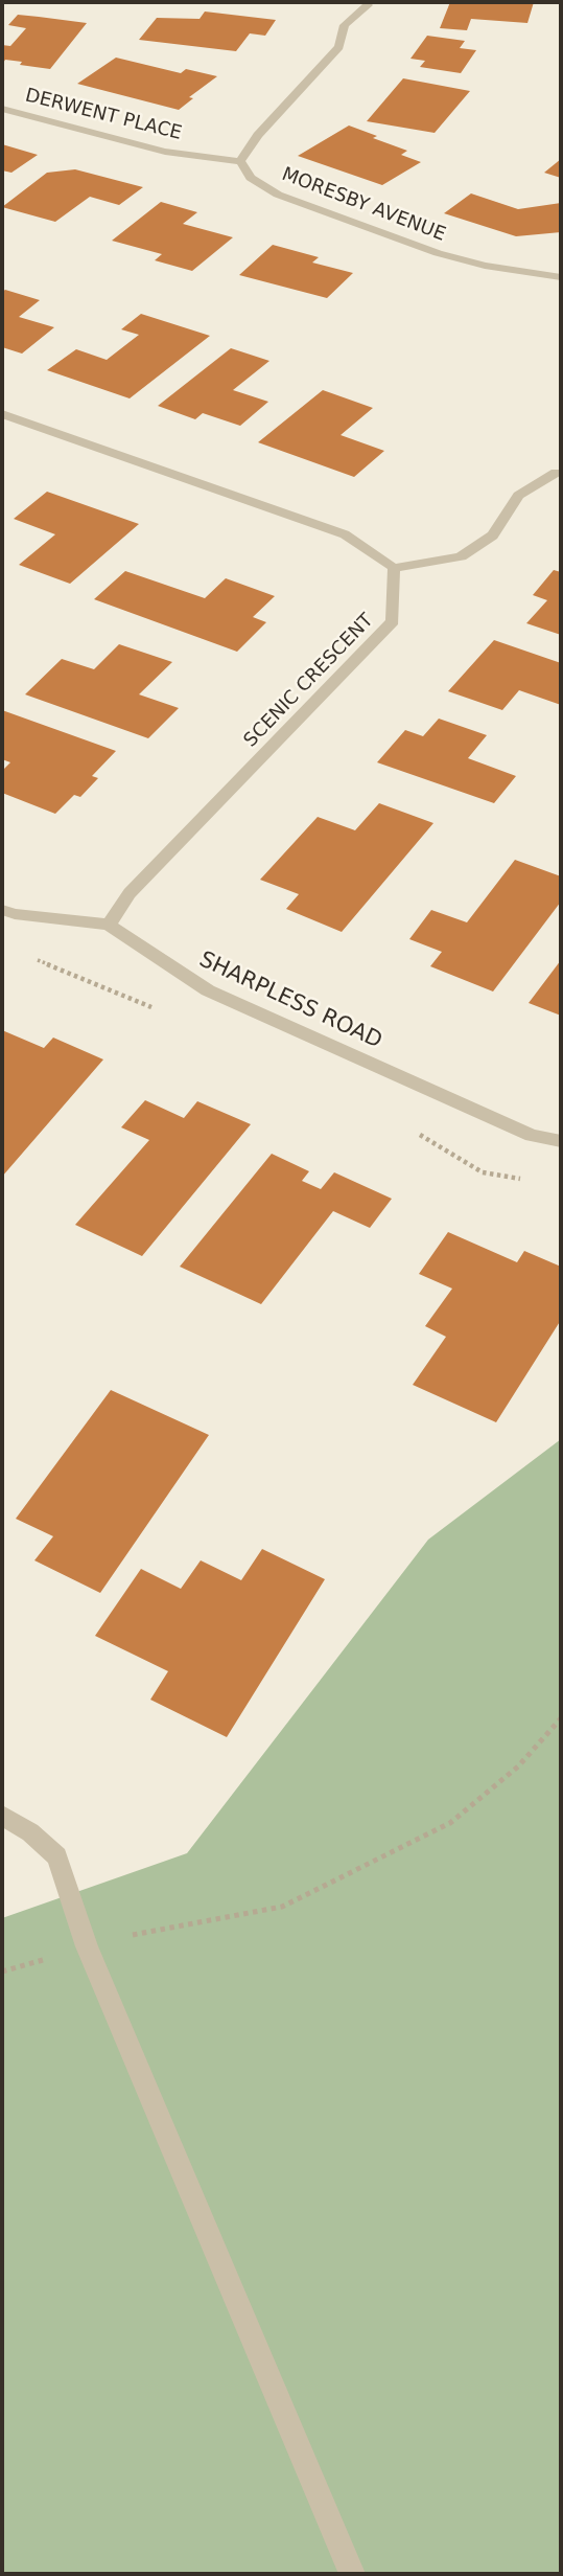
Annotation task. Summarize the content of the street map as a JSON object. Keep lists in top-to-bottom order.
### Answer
{
  "streets": {
    "street": [
      "DERWENT PLACE",
      "MORESBY AVENUE",
      "SCENIC CRESCENT",
      "SHARPLESS ROAD"
    ]
  },
  "crossings": [
    ["DERWENT PLACE", "MORESBY AVENUE"],
    ["SCENIC CRESCENT", "SHARPLESS ROAD"]
  ]
}
